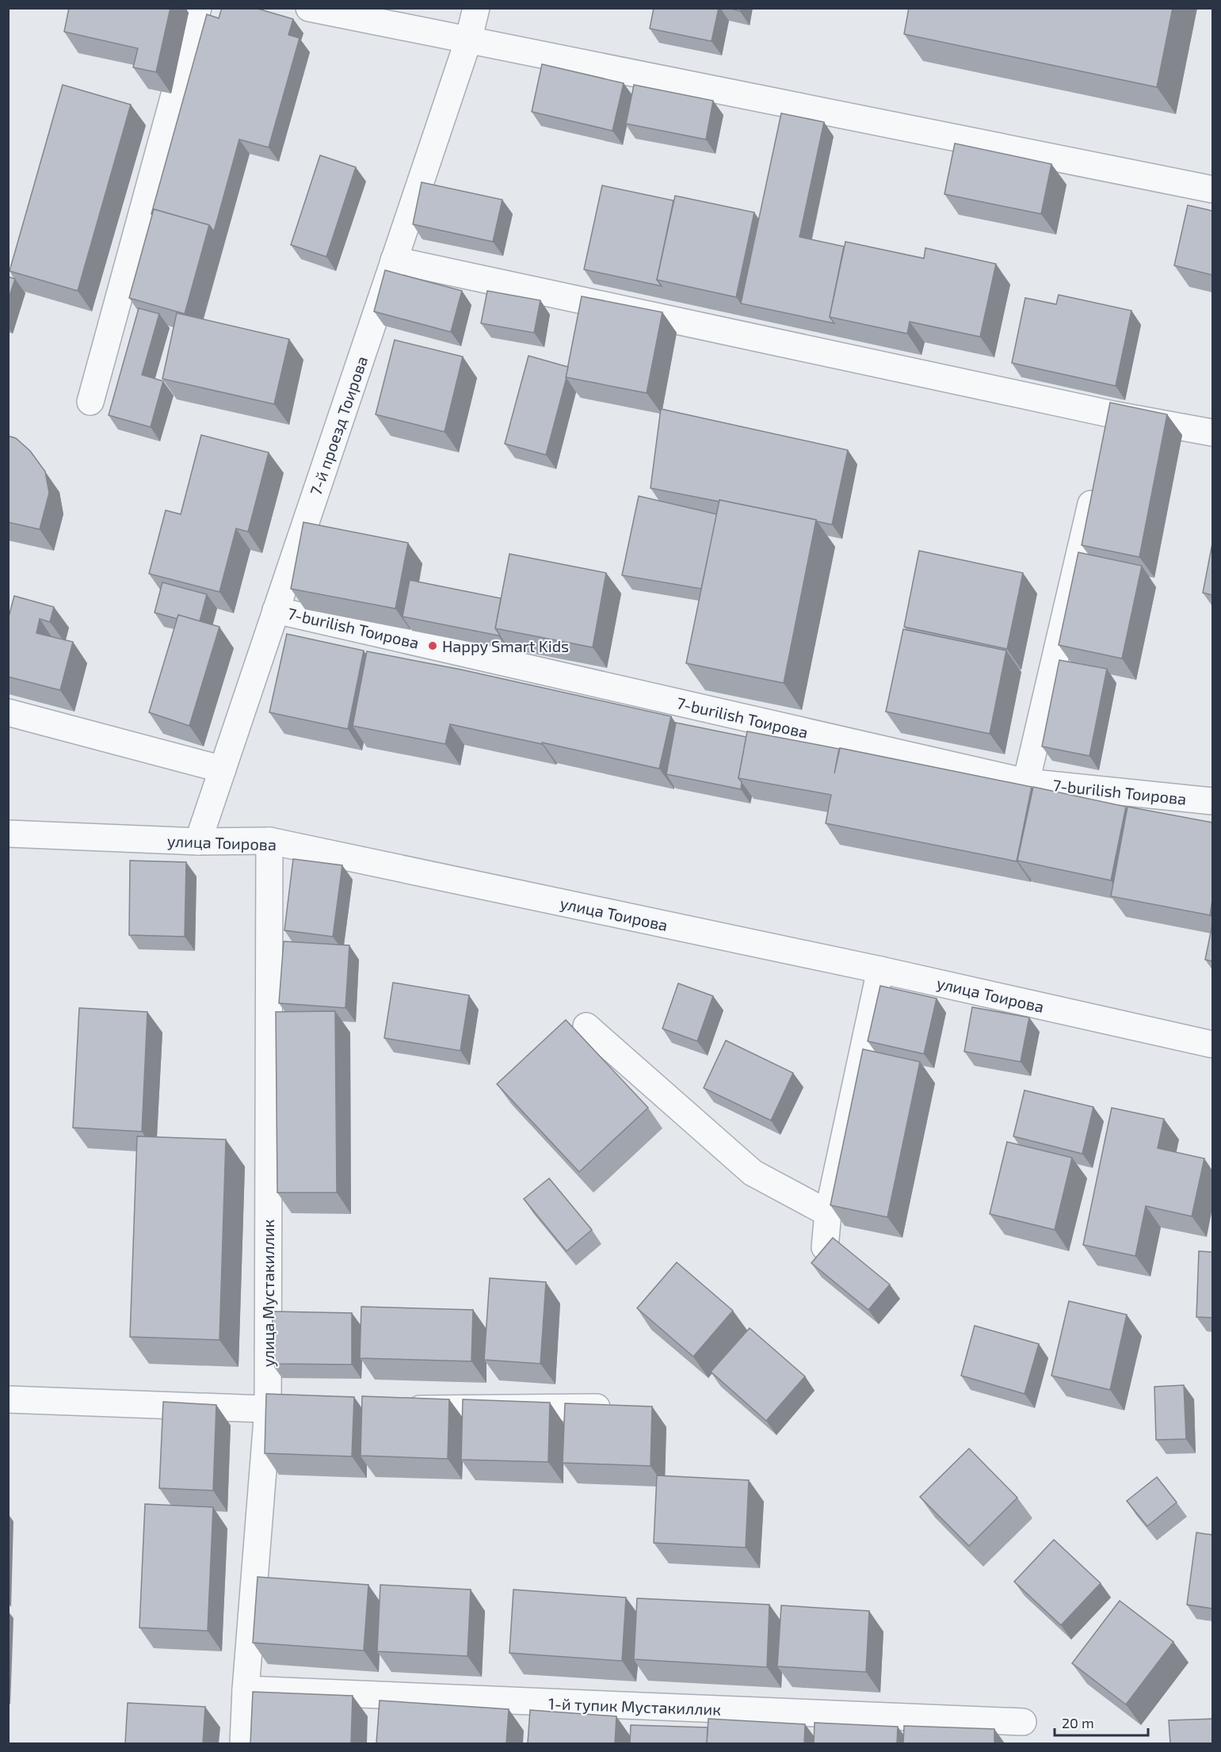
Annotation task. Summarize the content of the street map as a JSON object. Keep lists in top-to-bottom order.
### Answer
{
  "streets": {
    "street": [
      "7-й проезд Тоирова",
      "7-burilish Тоирова",
      "улица Тоирова",
      "улица Мустакиллик",
      "1-й тупик Мустакиллик"
    ]
  },
  "crossings": [
    ["7-й проезд Тоирова", "7-burilish Тоирова"],
    ["7-й проезд Тоирова", "улица Тоирова"],
    ["улица Тоирова", "улица Мустакиллик"],
    ["улица Мустакиллик", "1-й тупик Мустакиллик"]
  ],
  "places": ["Happy Smart Kids"],
  "scale_bar": "20 m"
}
